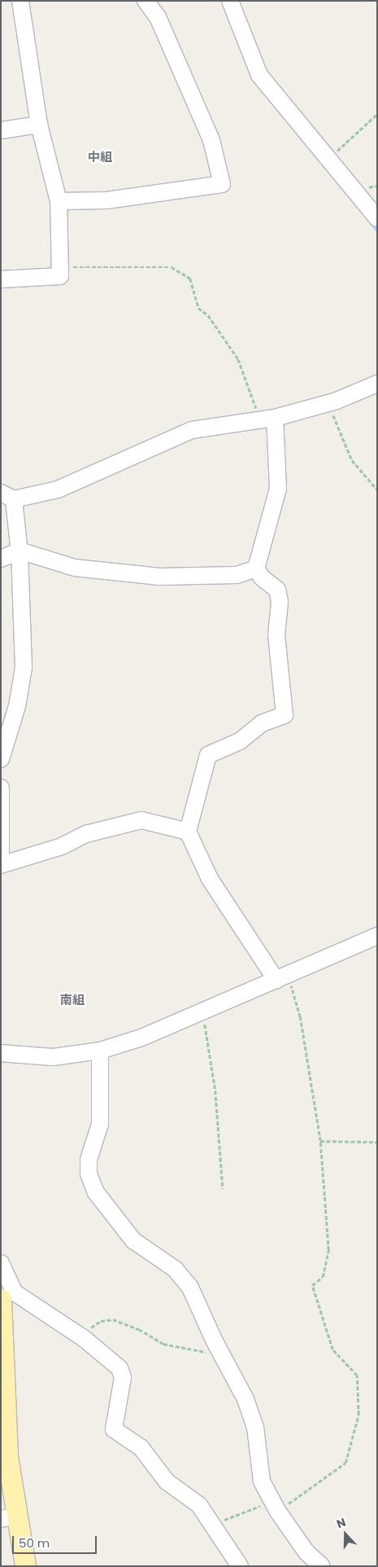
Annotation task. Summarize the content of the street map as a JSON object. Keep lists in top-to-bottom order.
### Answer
{
  "districts": ["中組", "南組"],
  "scale_bar": "50 m",
  "north": "top"
}
